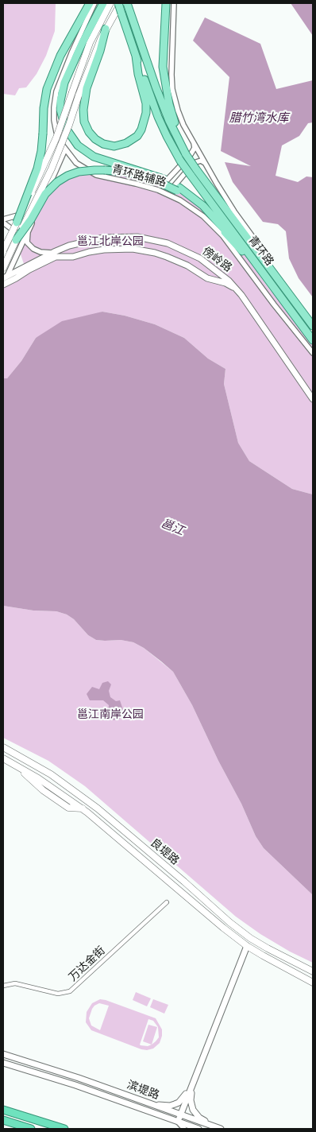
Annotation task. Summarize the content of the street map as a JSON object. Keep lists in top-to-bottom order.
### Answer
{
  "streets": {
    "main road": ["青环路", "良堤路"],
    "street": [
      "青环路辅路",
      "傍岭路",
      "万达金街",
      "滨堤路"
    ]
  },
  "water": ["腊竹湾水库", "邕江"],
  "parks": ["邕江北岸公园", "邕江南岸公园"]
}
